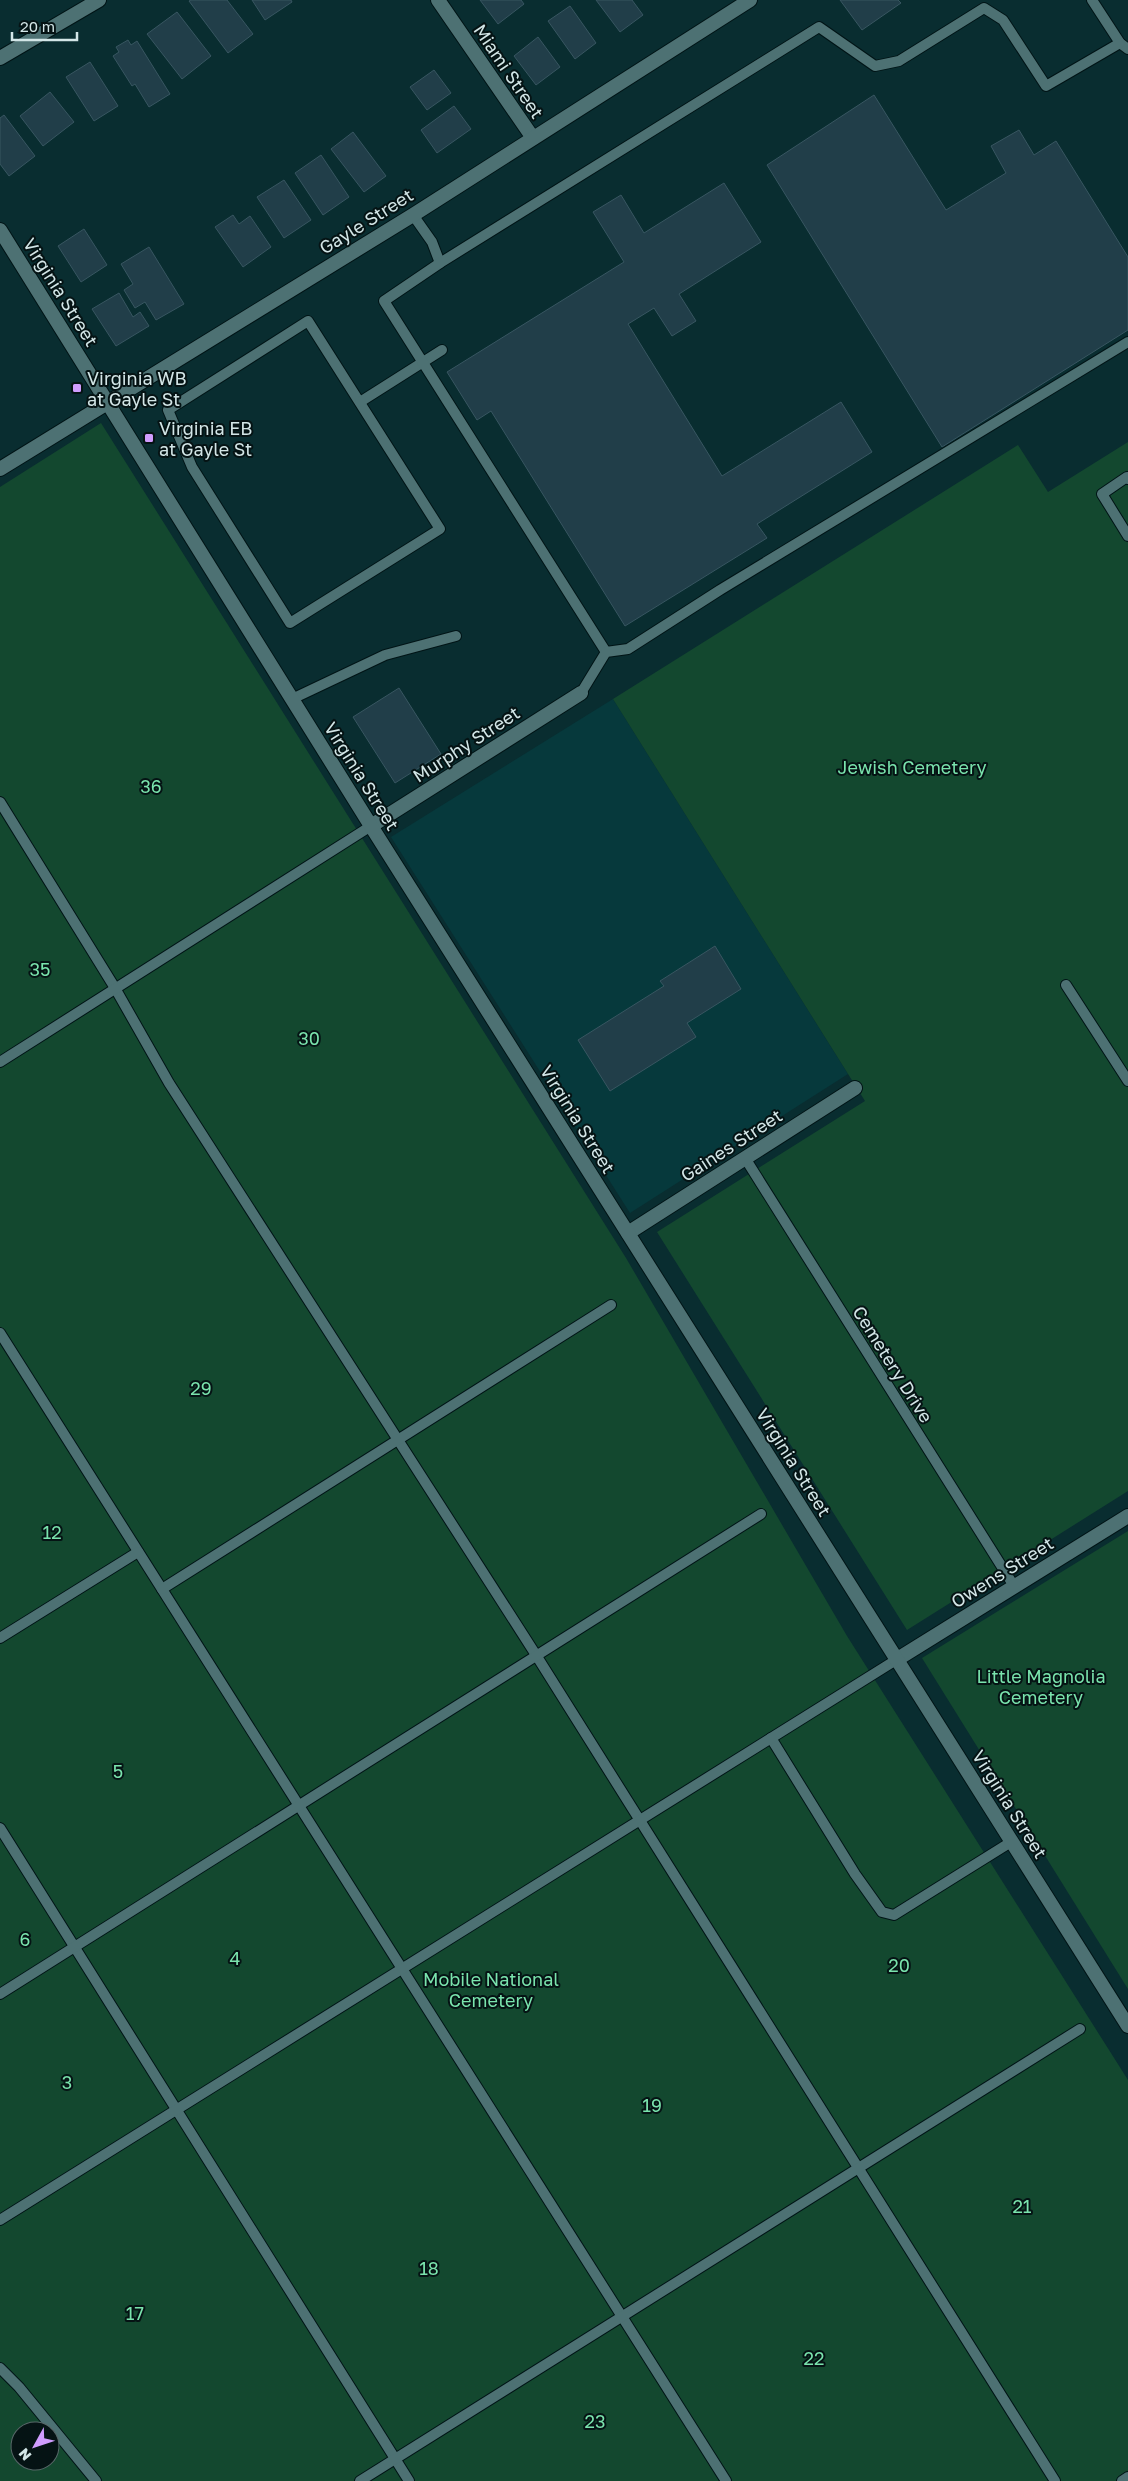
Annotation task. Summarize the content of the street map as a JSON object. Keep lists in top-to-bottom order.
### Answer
{
  "streets": {
    "street": [
      "Miami Street",
      "Gayle Street",
      "Virginia Street",
      "Murphy Street",
      "Gaines Street",
      "Owens Street"
    ],
    "lane": ["Cemetery Drive"]
  },
  "crossings": [
    ["Miami Street", "Gayle Street"],
    ["Gayle Street", "Virginia Street"],
    ["Virginia Street", "Murphy Street"],
    ["Virginia Street", "Gaines Street"],
    ["Virginia Street", "Owens Street"],
    ["Gaines Street", "Cemetery Drive"],
    ["Cemetery Drive", "Owens Street"]
  ],
  "parks": [
    "Jewish Cemetery",
    "36",
    "35",
    "30",
    "29",
    "12",
    "Little Magnolia Cemetery",
    "5",
    "6",
    "4",
    "20",
    "Mobile National Cemetery",
    "3",
    "19",
    "21",
    "18",
    "17",
    "22",
    "23"
  ],
  "places": {
    "transit": ["Virginia WB at Gayle St", "Virginia EB at Gayle St"]
  },
  "scale_bar": "20 m",
  "north": "bottom left"
}
